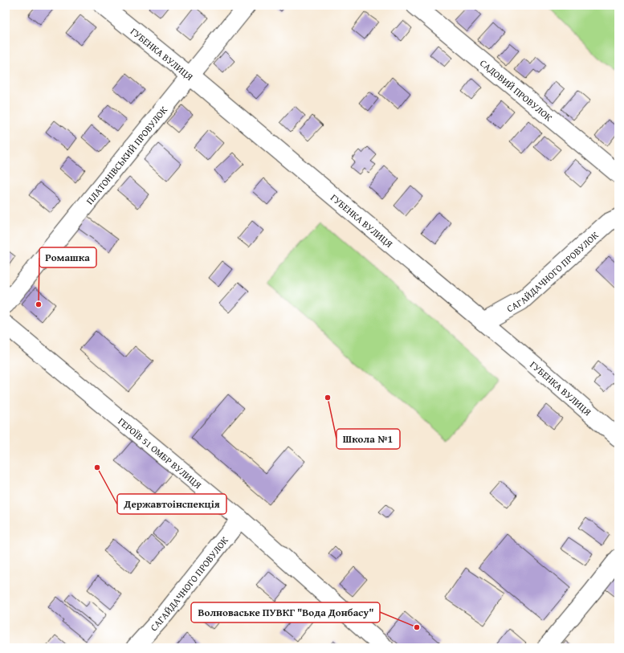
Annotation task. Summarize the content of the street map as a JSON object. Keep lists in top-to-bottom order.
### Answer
{
  "streets": {
    "street": [
      "ГУБЕНКА ВУЛИЦЯ",
      "САДОВИЙ ПРОВУЛОК",
      "ПЛАТОНІВСЬКИЙ ПРОВУЛОК",
      "САГАЙДАЧНОГО ПРОВУЛОК",
      "ГЕРОЇВ 51 ОМБР ВУЛИЦЯ"
    ]
  },
  "crossings": [
    ["ГУБЕНКА ВУЛИЦЯ", "ПЛАТОНІВСЬКИЙ ПРОВУЛОК"],
    ["ГУБЕНКА ВУЛИЦЯ", "САГАЙДАЧНОГО ПРОВУЛОК"],
    ["САГАЙДАЧНОГО ПРОВУЛОК", "ГЕРОЇВ 51 ОМБР ВУЛИЦЯ"]
  ],
  "places": [
    "Ромашка",
    "Школа №1",
    "Державтоінспекція",
    "Волноваське ПУВКГ \"Вода Донбасу\""
  ]
}
